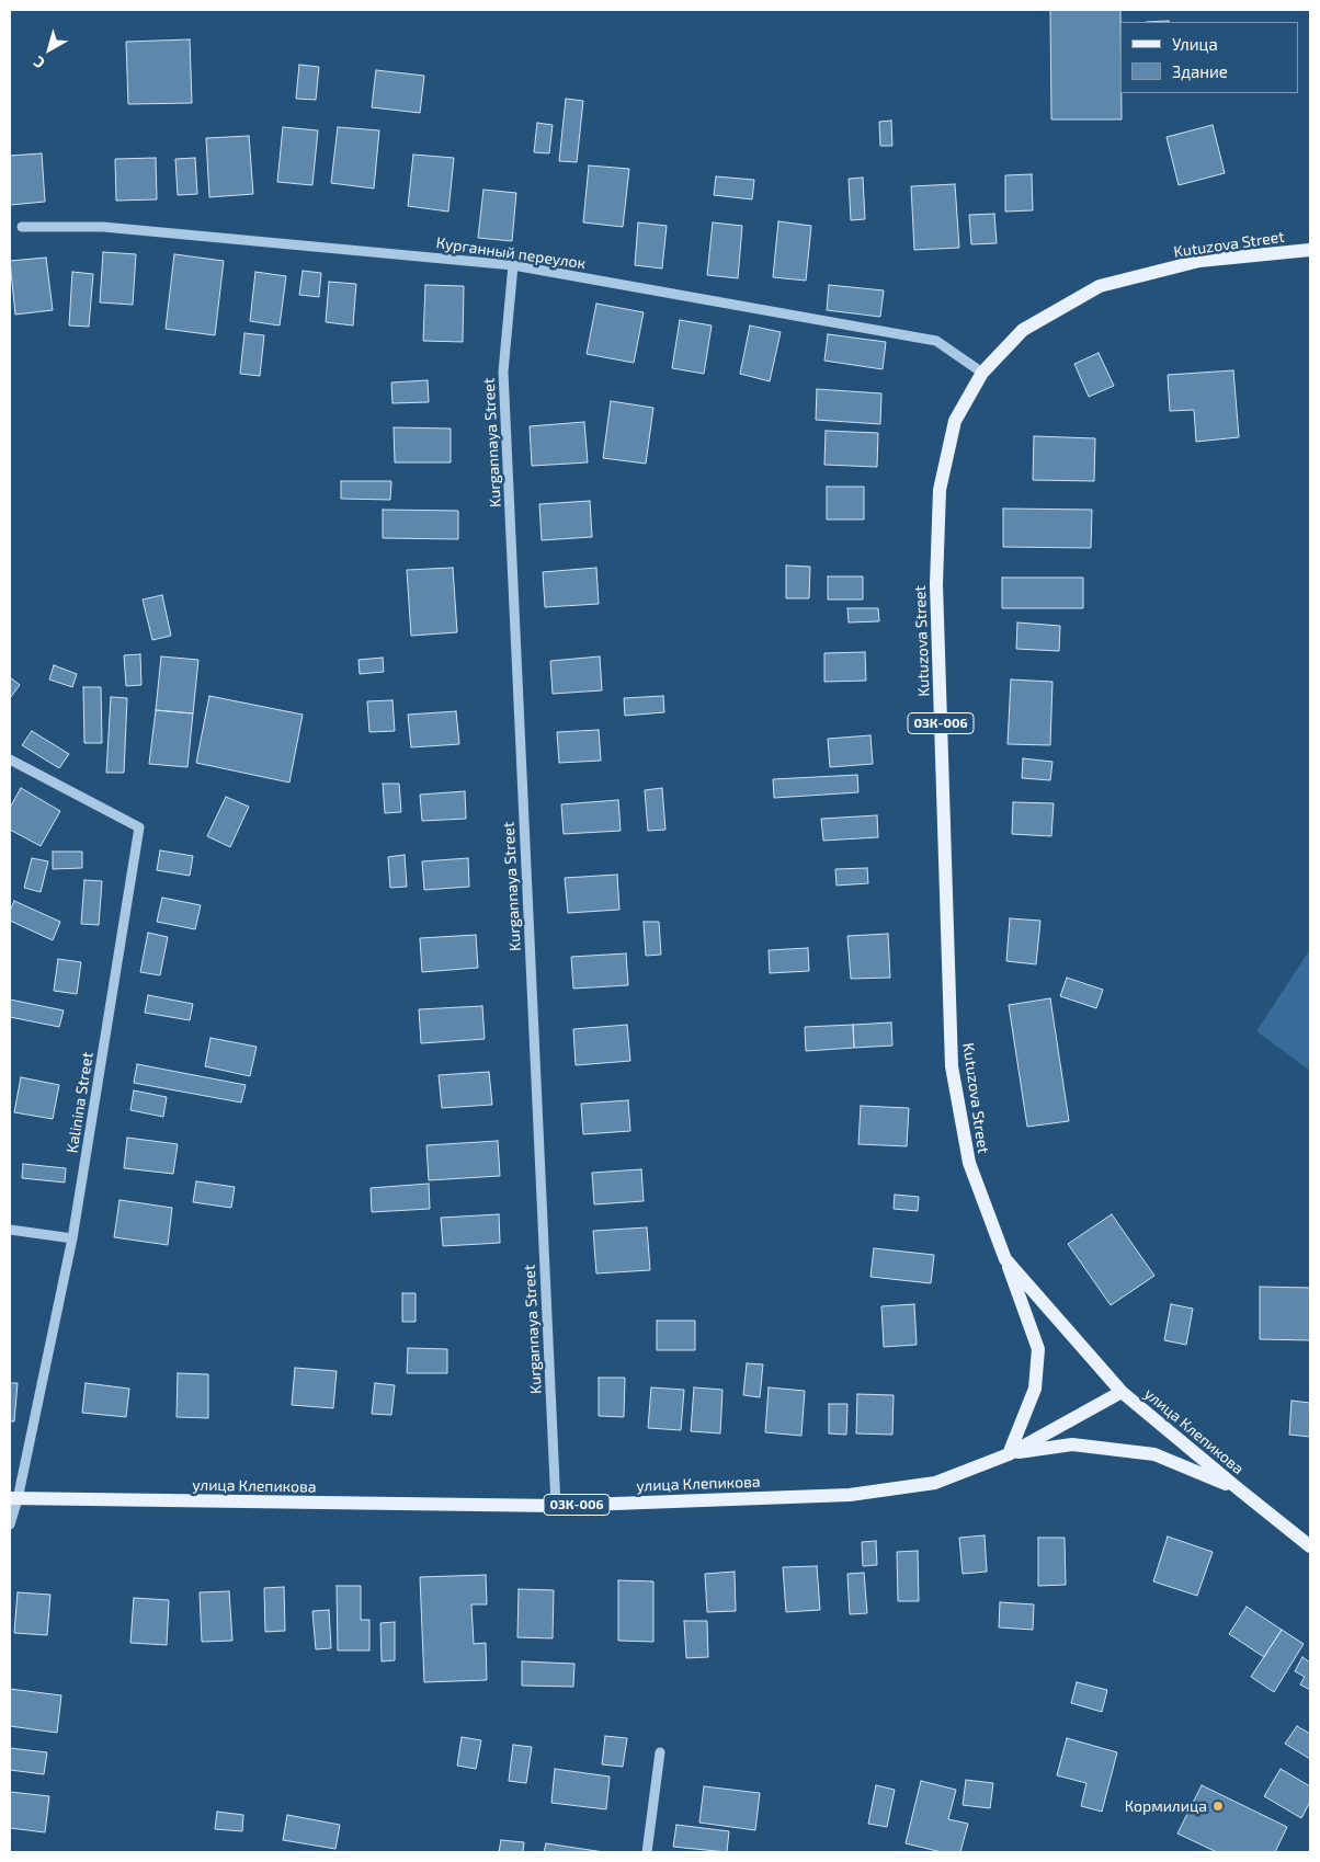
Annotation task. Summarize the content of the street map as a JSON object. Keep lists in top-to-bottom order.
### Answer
{
  "streets": {
    "main road": ["Kutuzova Street", "03К-006", "улица Клепикова"],
    "street": ["Курганный переулок", "Kurgannaya Street", "Kalinina Street"]
  },
  "crossings": [
    ["Kutuzova Street", "Курганный переулок"],
    ["Kutuzova Street", "улица Клепикова"],
    ["Курганный переулок", "Kurgannaya Street"],
    ["Kurgannaya Street", "улица Клепикова"],
    ["Kalinina Street", "улица Клепикова"]
  ],
  "places": ["Кормилица"],
  "legend": ["Улица", "Здание"],
  "north": "bottom left"
}
